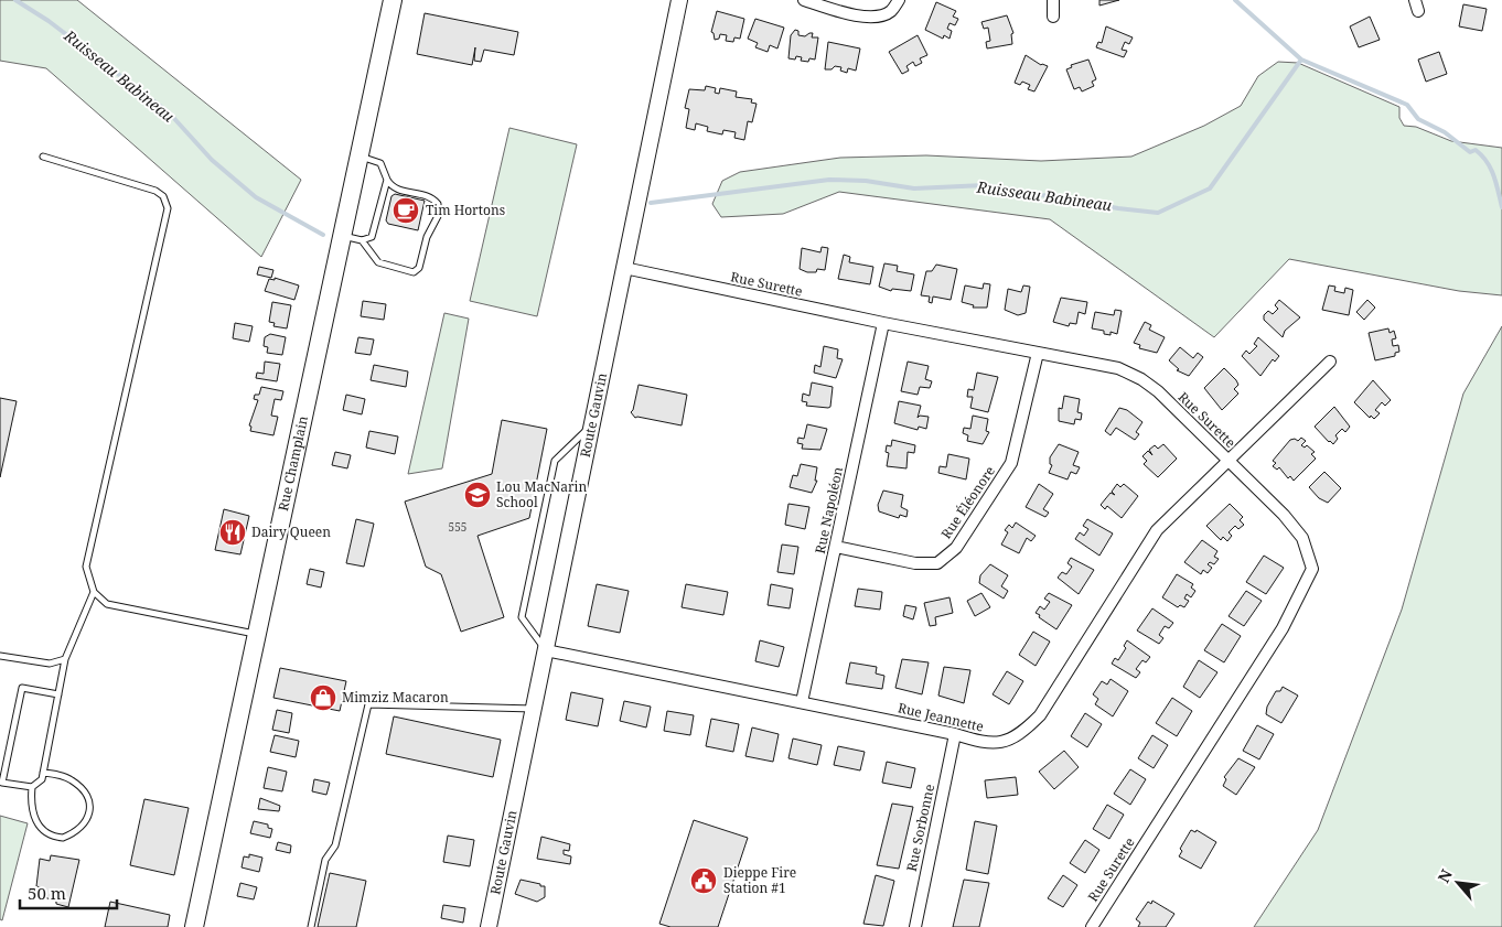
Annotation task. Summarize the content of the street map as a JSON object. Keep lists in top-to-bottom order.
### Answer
{
  "streets": {
    "main road": ["Rue Champlain"],
    "street": [
      "Rue Surette",
      "Route Gauvin",
      "Rue Éléonore",
      "Rue Napoléon",
      "Rue Jeannette",
      "Rue Sorbonne"
    ]
  },
  "crossings": [
    ["Rue Surette", "Route Gauvin"],
    ["Rue Surette", "Rue Éléonore"],
    ["Rue Surette", "Rue Napoléon"],
    ["Rue Surette", "Rue Jeannette"],
    ["Route Gauvin", "Rue Jeannette"],
    ["Rue Éléonore", "Rue Napoléon"],
    ["Rue Napoléon", "Rue Jeannette"],
    ["Rue Jeannette", "Rue Sorbonne"]
  ],
  "water": ["Ruisseau Babineau"],
  "places": {
    "cafe": ["Tim Hortons"],
    "school or university": ["Lou MacNarin School"],
    "restaurant": ["Dairy Queen"],
    "shop": ["Mimziz Macaron"],
    "public building": ["Dieppe Fire Station #1"]
  },
  "house_numbers": ["555"],
  "scale_bar": "50 m",
  "north": "top left"
}
